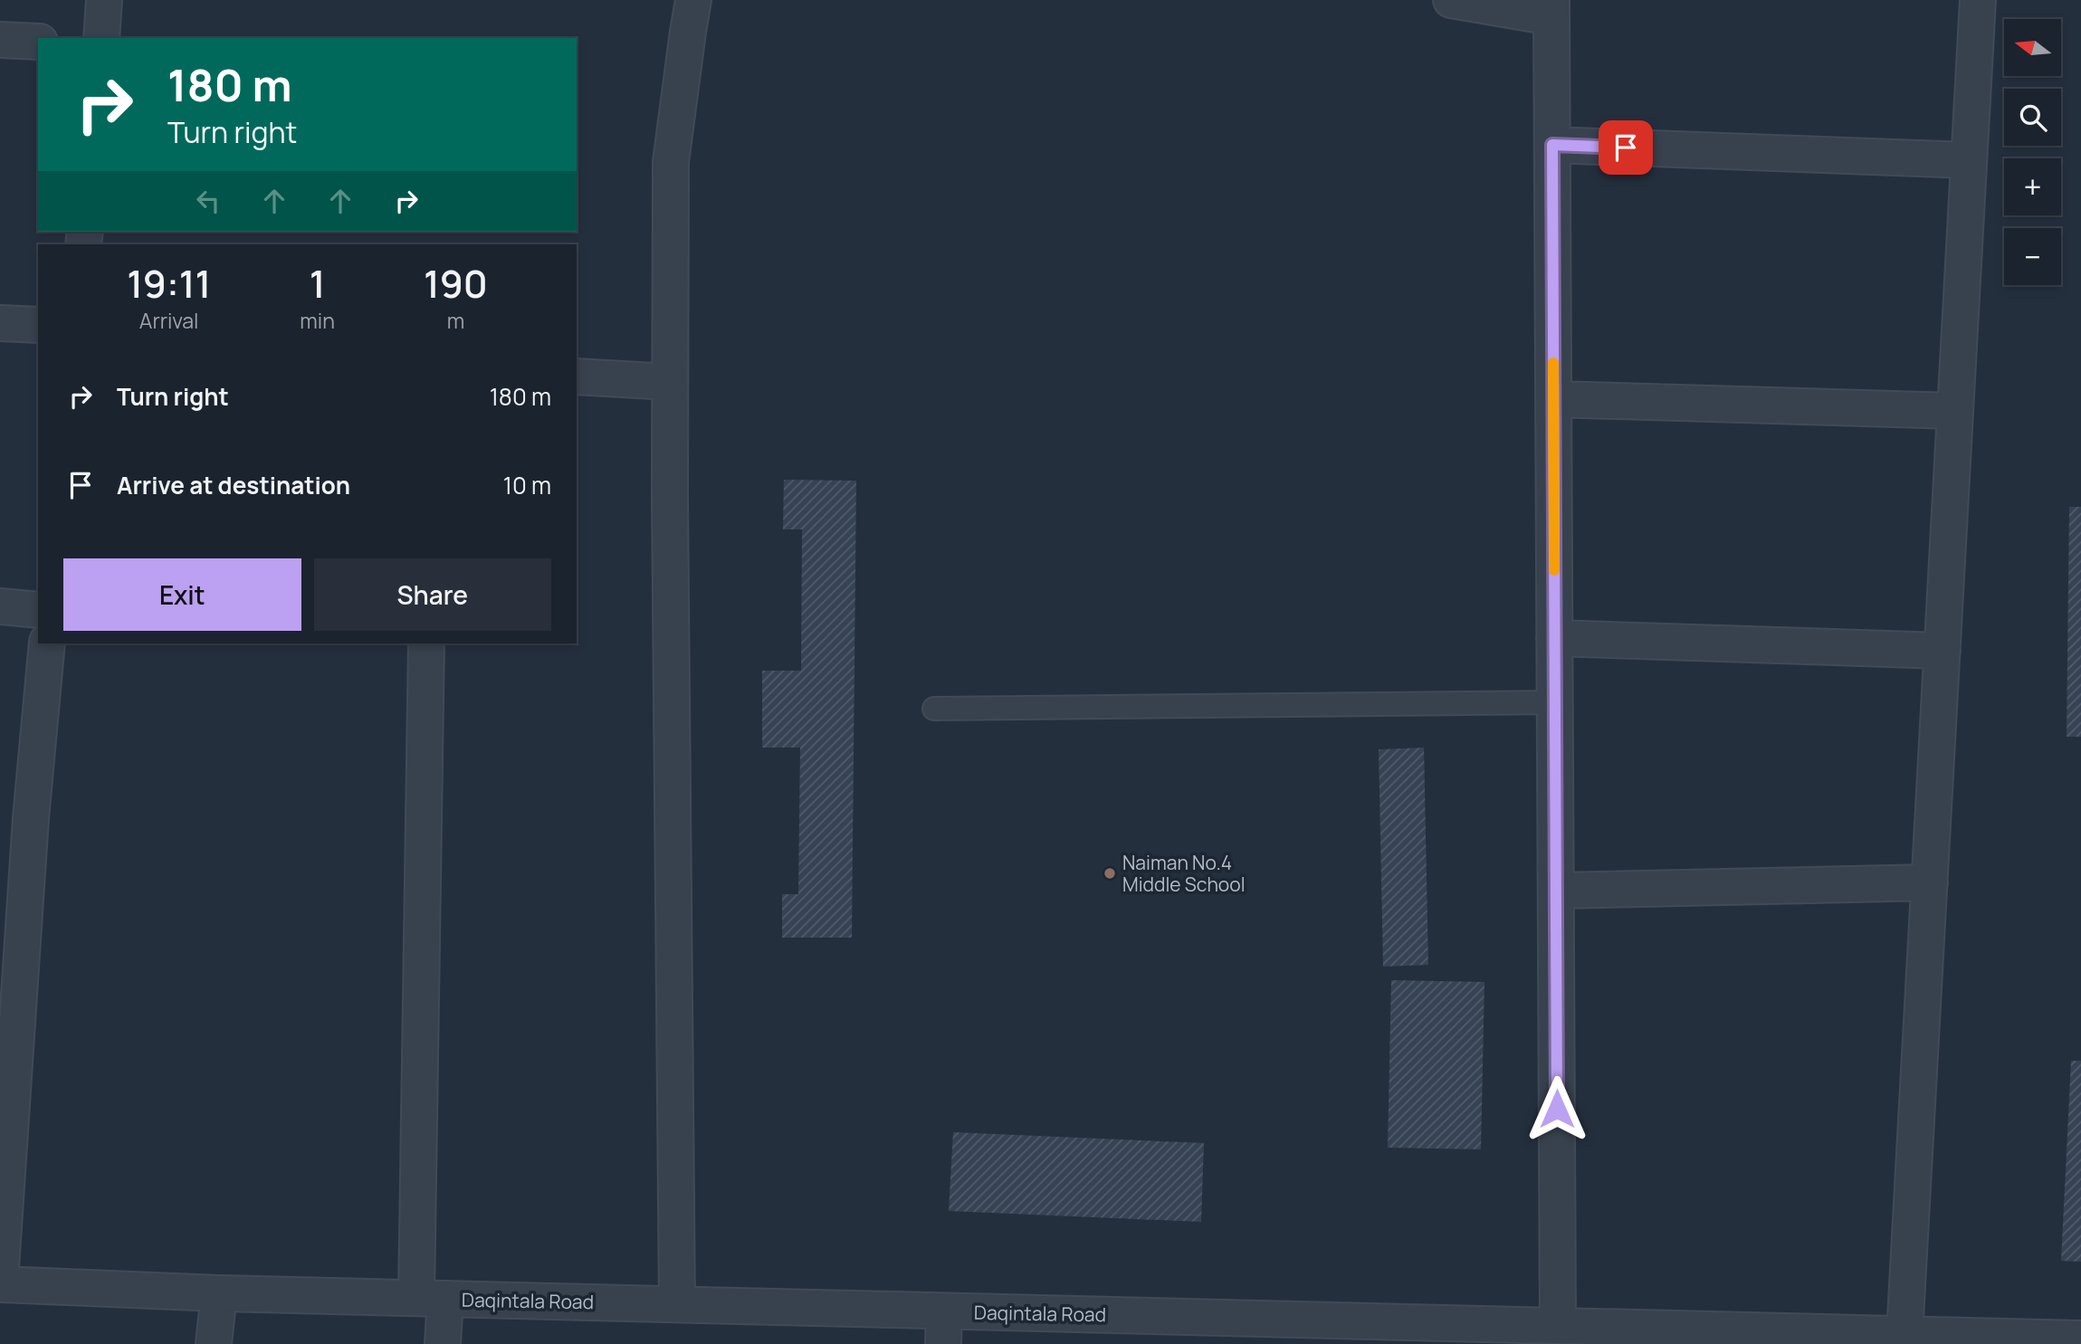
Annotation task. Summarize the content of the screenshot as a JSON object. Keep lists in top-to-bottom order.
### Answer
{
  "streets": {
    "street": ["Daqintala Road"]
  },
  "places": ["Naiman No.4 Middle School"],
  "north": "left",
  "page": {
    "map_buttons": ["+", "−"],
    "turn": ["180 m", "Turn right"],
    "eta": [
      "19:11",
      "Arrival",
      "1",
      "min",
      "190",
      "m"
    ],
    "list": [
      {
        "name": "Turn right",
        "value": "180 m"
      },
      {
        "name": "Arrive at destination",
        "value": "10 m"
      }
    ],
    "buttons": ["Exit", "Share"]
  }
}
